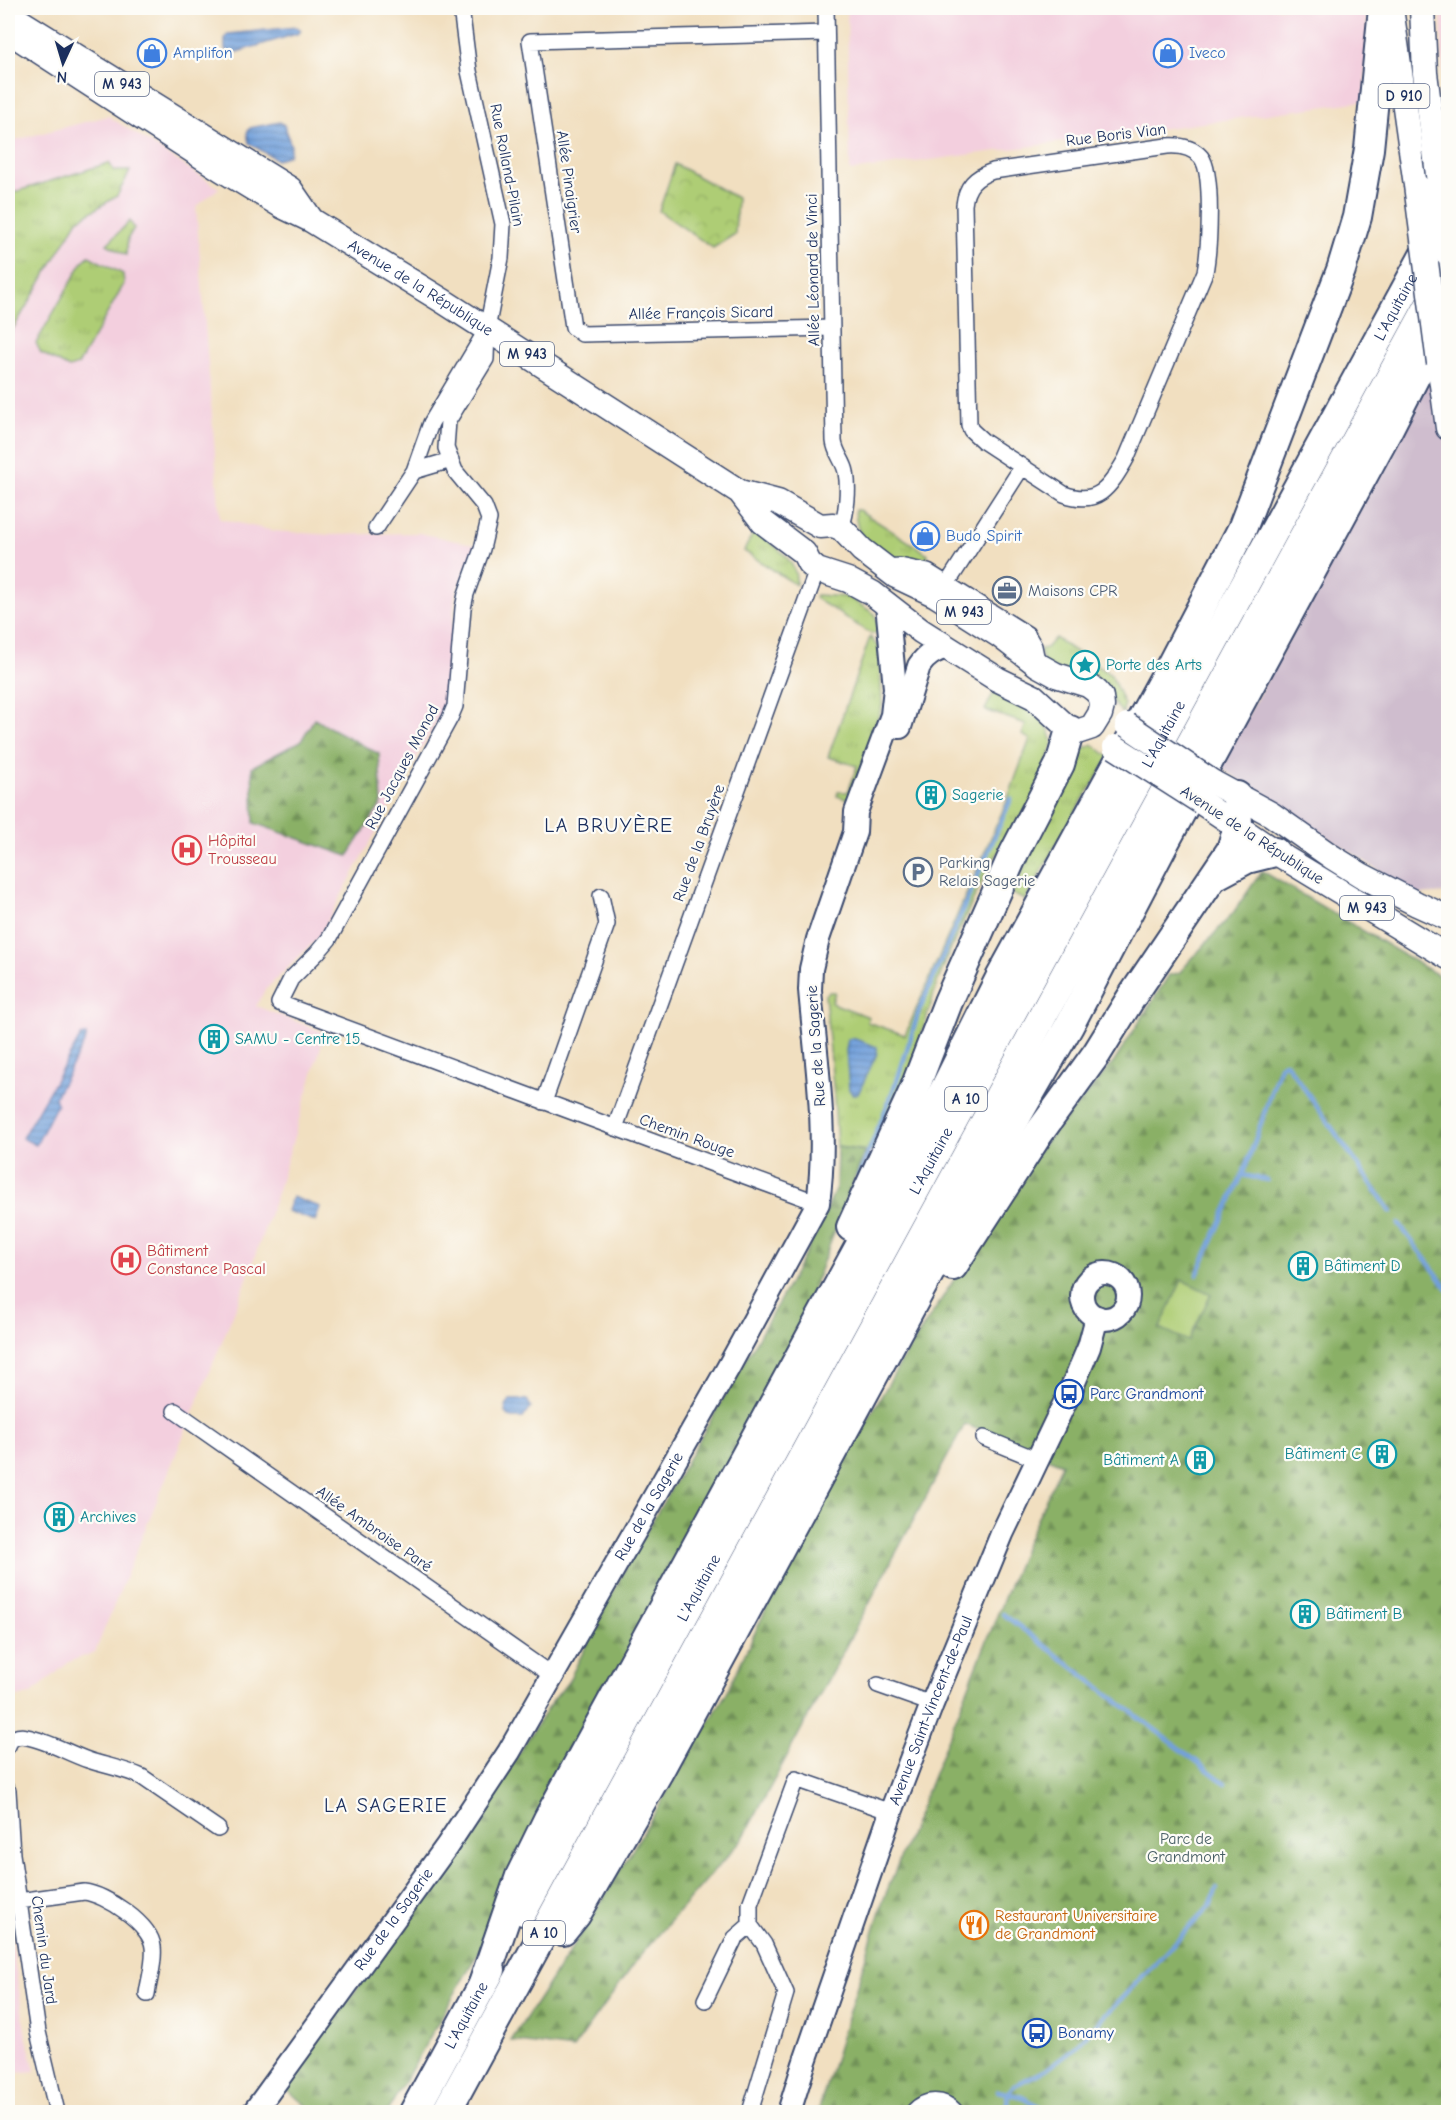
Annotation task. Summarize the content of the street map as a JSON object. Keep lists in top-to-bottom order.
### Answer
{
  "streets": {
    "highway": ["L'Aquitaine", "A 10"],
    "main road": ["M 943", "D 910", "Avenue de la République"],
    "street": [
      "Rue Boris Vian",
      "Rue Rolland-Pilain",
      "Allée Pinaigrier",
      "Allée Léonard de Vinci",
      "Allée François Sicard",
      "Rue Jacques Monod",
      "Rue de la Bruyère",
      "Rue de la Sagerie",
      "Chemin Rouge",
      "Allée Ambroise Paré",
      "Avenue Saint-Vincent-de-Paul",
      "Chemin du Jard"
    ]
  },
  "crossings": [
    ["Rue Rolland-Pilain", "Avenue de la République"],
    ["Allée Pinaigrier", "Allée Léonard de Vinci"],
    ["Allée Pinaigrier", "Allée François Sicard"],
    ["Allée Léonard de Vinci", "Avenue de la République"],
    ["Allée Léonard de Vinci", "Allée François Sicard"],
    ["Avenue de la République", "Rue de la Bruyère"],
    ["Avenue de la République", "Rue de la Sagerie"],
    ["Rue Jacques Monod", "Chemin Rouge"],
    ["Rue de la Bruyère", "Chemin Rouge"],
    ["Rue de la Sagerie", "Chemin Rouge"],
    ["Rue de la Sagerie", "Allée Ambroise Paré"]
  ],
  "districts": ["LA BRUYÈRE", "LA SAGERIE"],
  "parks": ["Parc de Grandmont"],
  "places": {
    "shop": ["Amplifon", "Iveco", "Budo Spirit"],
    "office": ["Maisons CPR"],
    "place": ["Porte des Arts"],
    "building": [
      "Sagerie",
      "SAMU - Centre 15",
      "Bâtiment D",
      "Bâtiment C",
      "Bâtiment A",
      "Archives",
      "Bâtiment B"
    ],
    "hospital": ["Hôpital Trousseau", "Bâtiment Constance Pascal"],
    "parking": ["Parking Relais Sagerie"],
    "bus stop": ["Parc Grandmont", "Bonamy"],
    "restaurant": ["Restaurant Universitaire de Grandmont"]
  },
  "north": "bottom"
}
